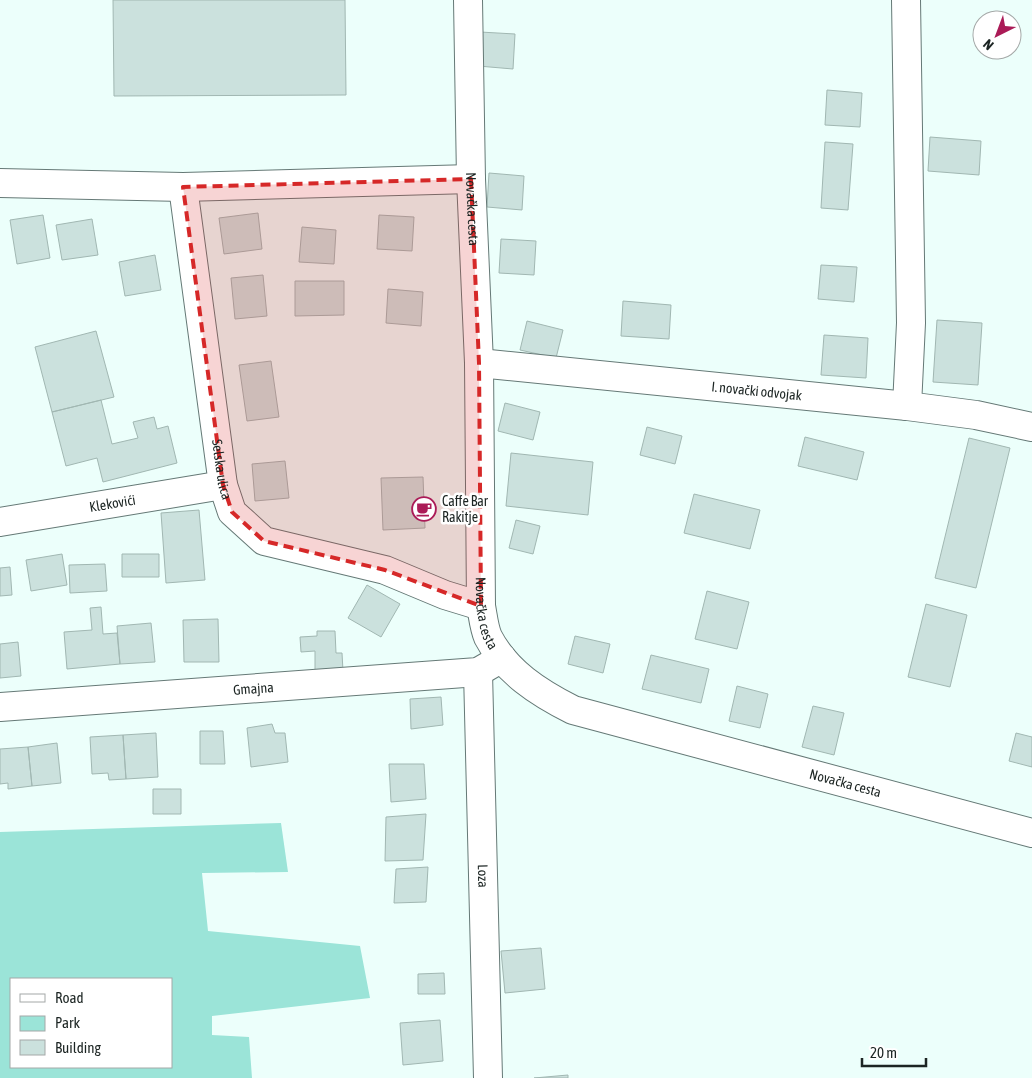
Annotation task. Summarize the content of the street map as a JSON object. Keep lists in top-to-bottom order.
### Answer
{
  "streets": {
    "street": [
      "Novačka cesta",
      "I. novački odvojak",
      "Selska ulica",
      "Klekovići",
      "Gmajna",
      "Loza"
    ]
  },
  "crossings": [
    ["Novačka cesta", "I. novački odvojak"],
    ["Novačka cesta", "Selska ulica"],
    ["Novačka cesta", "Gmajna"],
    ["Selska ulica", "Klekovići"],
    ["Gmajna", "Loza"]
  ],
  "places": {
    "cafe": ["Caffe Bar Rakitje"]
  },
  "legend": ["Road", "Park", "Building"],
  "scale_bar": "20 m",
  "north": "bottom left"
}
